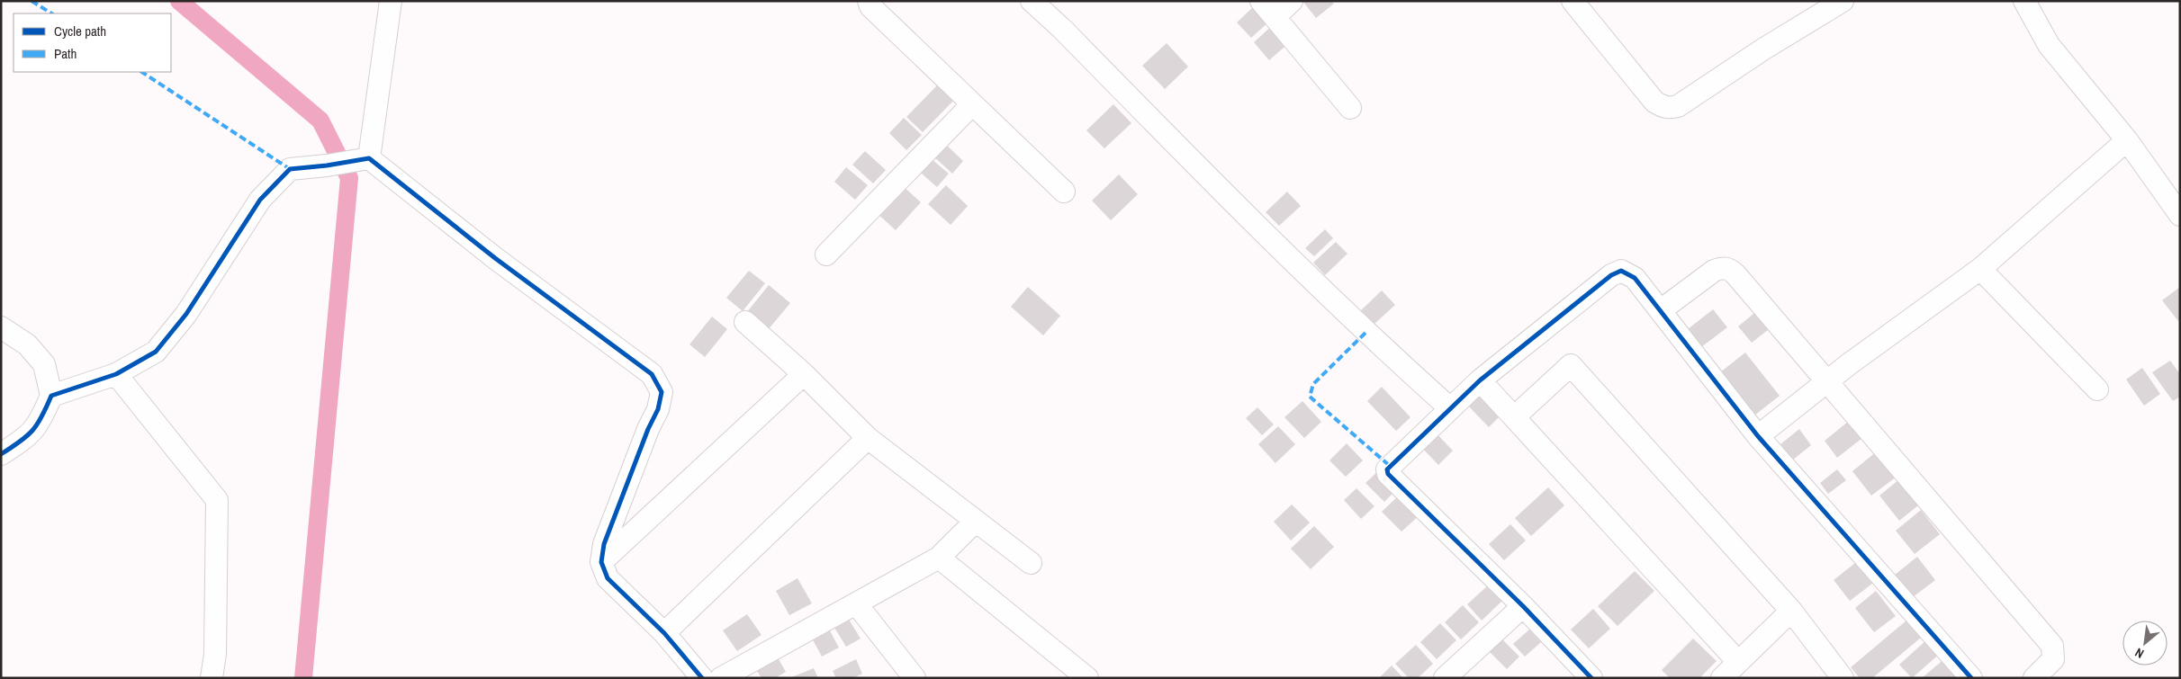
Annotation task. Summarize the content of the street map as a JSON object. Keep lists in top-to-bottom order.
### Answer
{
  "legend": ["Cycle path", "Path"],
  "north": "bottom left"
}
